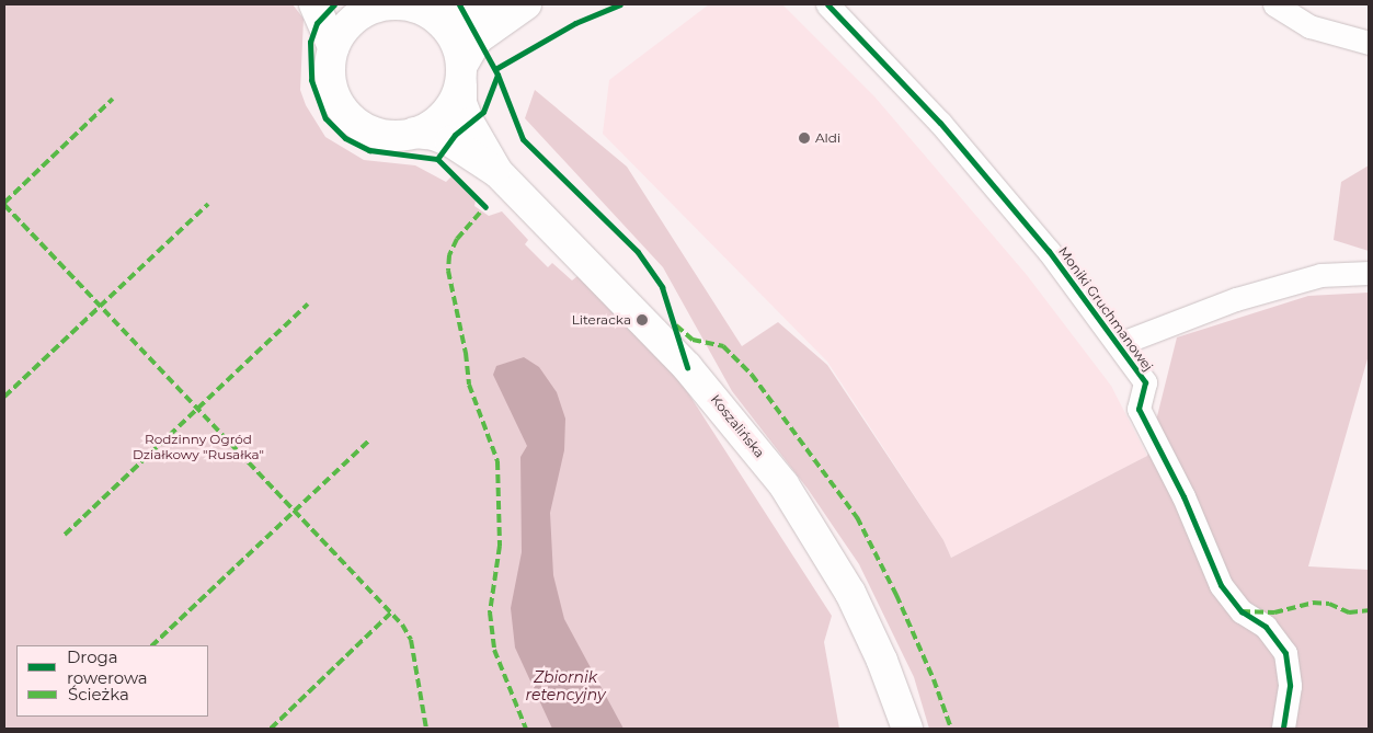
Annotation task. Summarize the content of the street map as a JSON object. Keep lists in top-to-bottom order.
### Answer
{
  "streets": {
    "street": ["Moniki Gruchmanowej", "Koszalińska"]
  },
  "water": ["Zbiornik retencyjny"],
  "parks": ["Rodzinny Ogród Działkowy \"Rusałka\""],
  "places": ["Aldi", "Literacka"],
  "legend": ["Droga rowerowa", "Ścieżka"]
}
